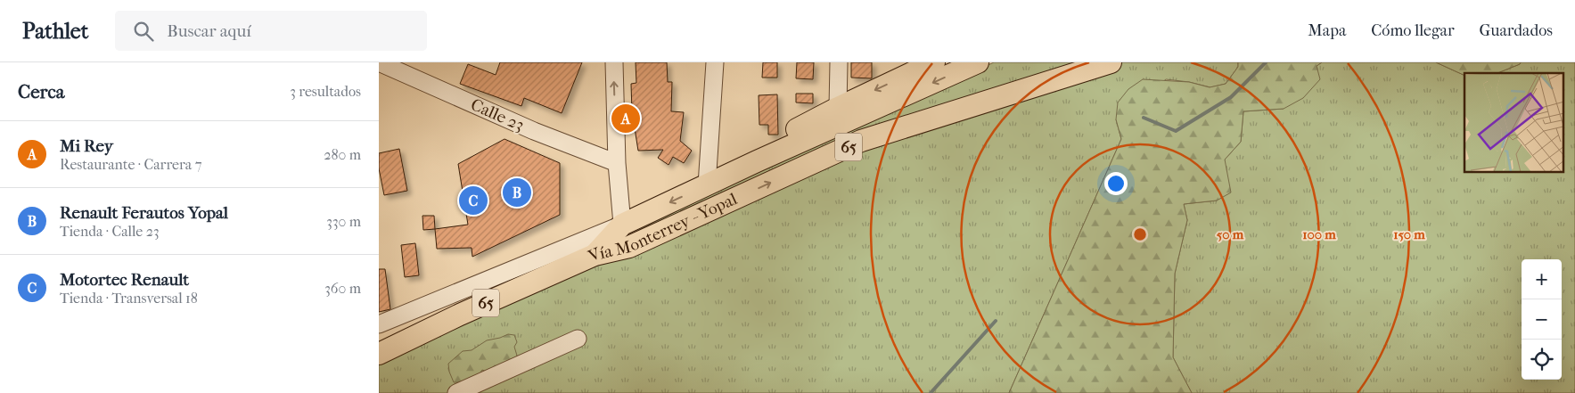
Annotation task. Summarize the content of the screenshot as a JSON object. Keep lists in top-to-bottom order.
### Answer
{
  "streets": {
    "main road": ["65", "Vía Monterrey - Yopal"],
    "street": ["Calle 23"]
  },
  "crossings": [
    ["65", "Vía Monterrey - Yopal"]
  ],
  "page": {
    "header": "Pathlet",
    "search": "Buscar aquí",
    "nav": ["Mapa", "Cómo llegar", "Guardados"],
    "heading": ["Cerca", "3 resultados"],
    "pins": ["A", "B", "C"],
    "list": [
      {
        "mark": "A",
        "name": "Mi Rey",
        "note": "Restaurante · Carrera 7",
        "value": "280 m"
      },
      {
        "mark": "B",
        "name": "Renault Ferautos Yopal",
        "note": "Tienda · Calle 23",
        "value": "330 m"
      },
      {
        "mark": "C",
        "name": "Motortec Renault",
        "note": "Tienda · Transversal 18",
        "value": "360 m"
      }
    ],
    "map_buttons": ["+", "−"]
  },
  "rings": ["50 m", "100 m", "150 m"]
}
